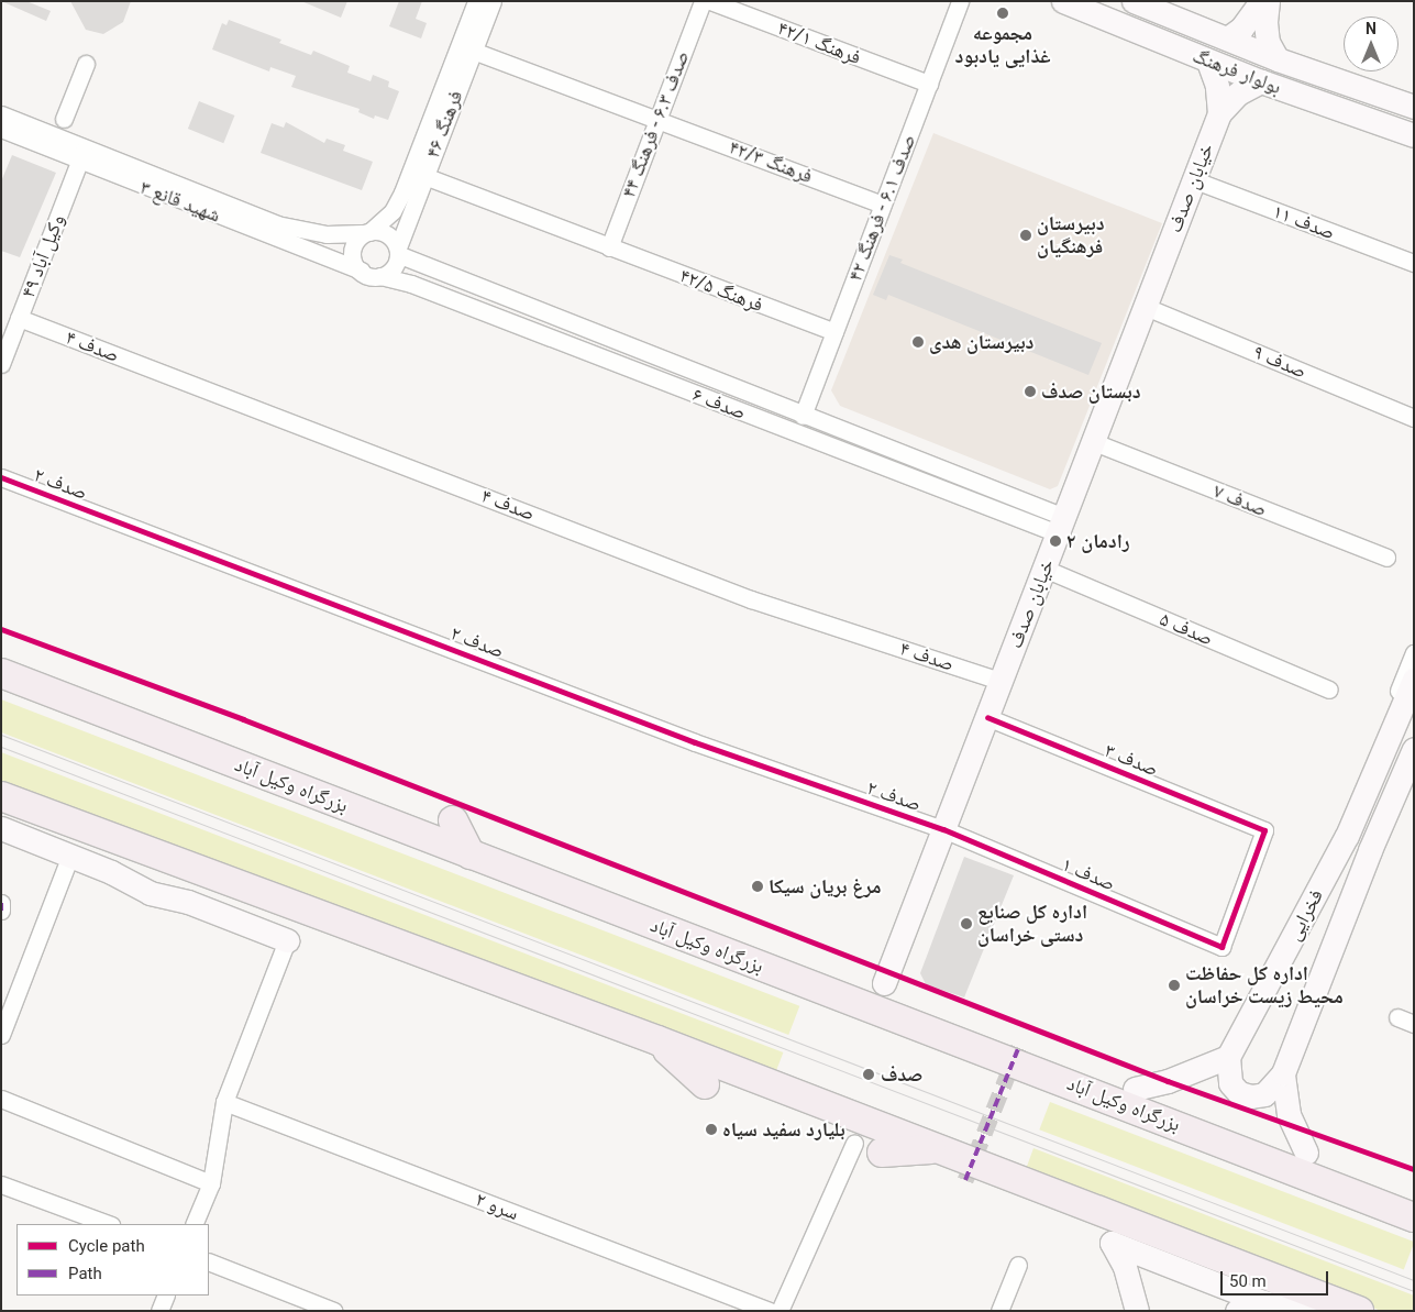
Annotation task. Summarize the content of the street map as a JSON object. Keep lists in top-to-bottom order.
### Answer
{
  "streets": {
    "highway": ["بزرگراه وکیل آباد"],
    "street": [
      "فرهنگ ۴۲/۱",
      "بولوار فرهنگ",
      "فرهنگ ۴۶",
      "صدف ۶.۳ - فرهنگ ۴۴",
      "فرهنگ ۴۲/۳",
      "خیابان صدف",
      "شهید قانع ۳",
      "صدف ۶.۱ - فرهنگ ۴۲",
      "صدف ۱۱",
      "وکیل آباد ۴۹",
      "فرهنگ ۴۲/۵",
      "صدف ۴",
      "صدف ۹",
      "صدف ۶",
      "صدف ۲",
      "صدف ۷",
      "صدف ۵",
      "صدف ۳",
      "صدف ۱",
      "فخرایی",
      "سرو ۲"
    ]
  },
  "crossings": [
    ["فرهنگ ۴۲/۱", "صدف ۶.۱ - فرهنگ ۴۲"],
    ["فرهنگ ۴۶", "فرهنگ ۴۲/۳"],
    ["فرهنگ ۴۶", "شهید قانع ۳"],
    ["فرهنگ ۴۶", "فرهنگ ۴۲/۵"],
    ["فرهنگ ۴۶", "صدف ۶"],
    ["صدف ۶.۳ - فرهنگ ۴۴", "فرهنگ ۴۲/۳"],
    ["صدف ۶.۳ - فرهنگ ۴۴", "فرهنگ ۴۲/۵"],
    ["فرهنگ ۴۲/۳", "صدف ۶.۱ - فرهنگ ۴۲"],
    ["خیابان صدف", "صدف ۱۱"],
    ["خیابان صدف", "صدف ۴"],
    ["خیابان صدف", "صدف ۹"],
    ["خیابان صدف", "صدف ۶"],
    ["خیابان صدف", "صدف ۲"],
    ["خیابان صدف", "صدف ۷"],
    ["خیابان صدف", "صدف ۵"],
    ["خیابان صدف", "صدف ۳"],
    ["خیابان صدف", "صدف ۱"],
    ["شهید قانع ۳", "وکیل آباد ۴۹"],
    ["شهید قانع ۳", "صدف ۶"],
    ["صدف ۶.۱ - فرهنگ ۴۲", "فرهنگ ۴۲/۵"],
    ["صدف ۶.۱ - فرهنگ ۴۲", "صدف ۶"],
    ["وکیل آباد ۴۹", "صدف ۴"],
    ["صدف ۲", "صدف ۱"],
    ["صدف ۳", "صدف ۱"]
  ],
  "places": [
    "مجموعه غذایی یادبود",
    "دبیرستان فرهنگیان",
    "دبیرستان هدی",
    "دبستان صدف",
    "رادمان ۲",
    "مرغ بریان سیکا",
    "اداره کل صنایع دستی خراسان",
    "اداره کل حفاظت محیط زیست خراسان",
    "صدف",
    "بلیارد سفید سیاه"
  ],
  "legend": ["Cycle path", "Path"],
  "scale_bar": "50 m",
  "north": "top"
}
